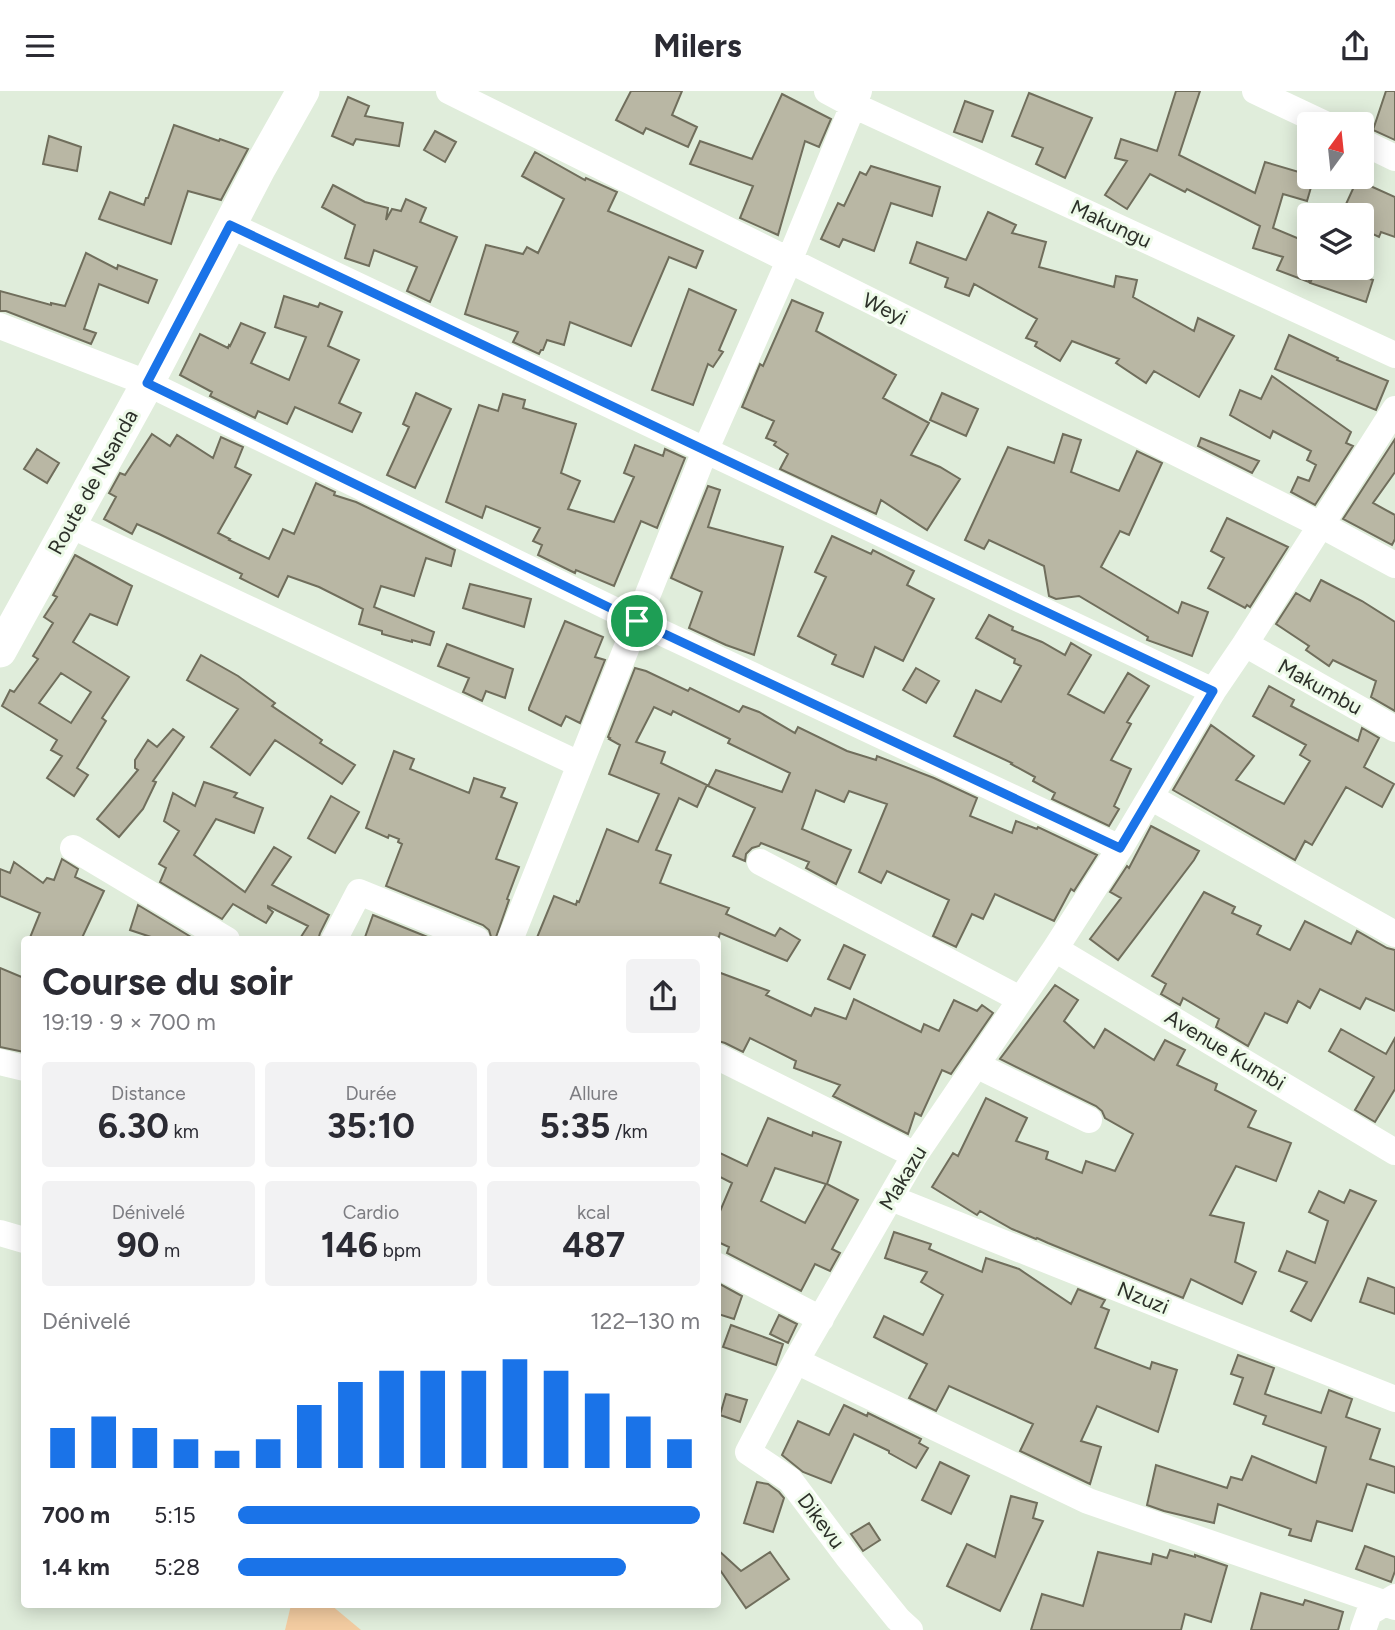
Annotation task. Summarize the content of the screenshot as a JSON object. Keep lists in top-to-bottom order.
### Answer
{
  "streets": {
    "street": [
      "Makungu",
      "Weyi",
      "Route de Nsanda",
      "Makumbu",
      "Avenue Kumbi",
      "Makazu",
      "Nzuzi",
      "Dikevu"
    ]
  },
  "crossings": [
    ["Weyi", "Makazu"],
    ["Makumbu", "Makazu"],
    ["Avenue Kumbi", "Makazu"],
    ["Makazu", "Nzuzi"],
    ["Makazu", "Dikevu"]
  ],
  "north": "top",
  "page": {
    "header": "Milers",
    "heading": ["Course du soir", "19:19 · 9 × 700 m"],
    "stats": [
      ["Distance", "6.30 km"],
      ["Durée", "35:10"],
      ["Allure", "5:35 /km"],
      ["Dénivelé", "90 m"],
      ["Cardio", "146 bpm"],
      ["kcal", "487"]
    ],
    "chart": ["Dénivelé", "122–130 m"],
    "list": [
      {
        "name": "700 m",
        "note": "5:15"
      },
      {
        "name": "1.4 km",
        "note": "5:28"
      }
    ]
  }
}
